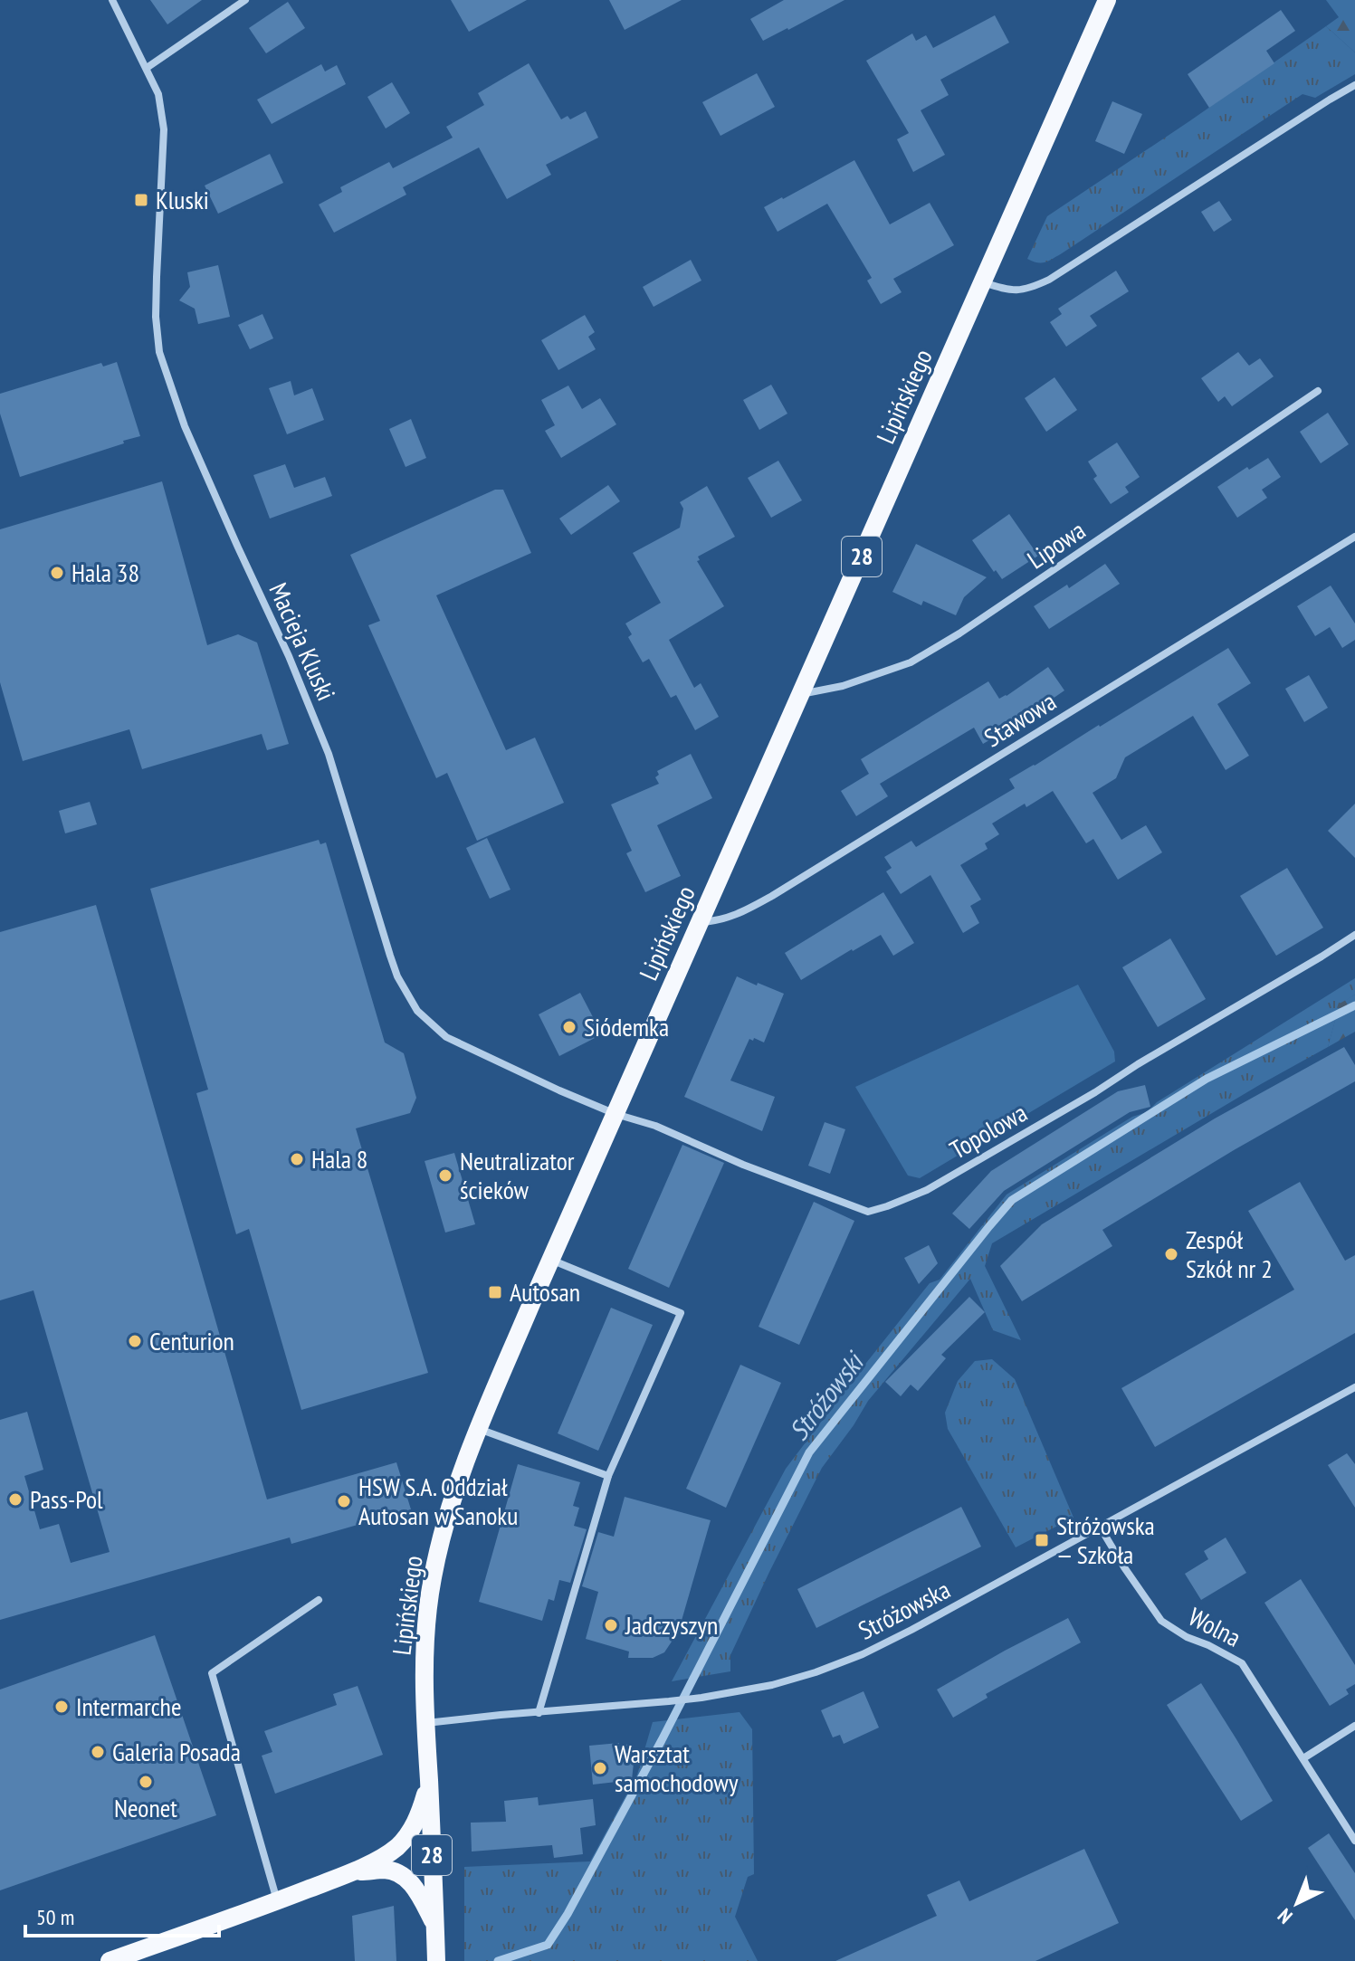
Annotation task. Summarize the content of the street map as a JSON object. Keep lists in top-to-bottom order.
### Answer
{
  "streets": {
    "main road": ["Lipińskiego", "28"],
    "street": [
      "Lipowa",
      "Macieja Kluski",
      "Stawowa",
      "Topolowa",
      "Stróżowska",
      "Wolna"
    ]
  },
  "crossings": [
    ["Lipińskiego", "Lipowa"],
    ["Lipińskiego", "28"],
    ["Lipińskiego", "Macieja Kluski"],
    ["Lipińskiego", "Stawowa"],
    ["Lipińskiego", "Topolowa"],
    ["Lipińskiego", "Stróżowska"],
    ["Macieja Kluski", "Topolowa"],
    ["Stróżowska", "Wolna"]
  ],
  "water": ["Stróżowski"],
  "places": {
    "transit": ["Kluski", "Autosan", "Stróżowska — Szkoła"],
    "other": [
      "Hala 38",
      "Siódemka",
      "Hala 8",
      "Neutralizator ścieków",
      "Zespół Szkół nr 2",
      "Centurion",
      "Pass-Pol",
      "HSW S.A. Oddział Autosan w Sanoku",
      "Jadczyszyn",
      "Intermarche",
      "Galeria Posada",
      "Warsztat samochodowy",
      "Neonet"
    ]
  },
  "scale_bar": "50 m",
  "north": "bottom left"
}
